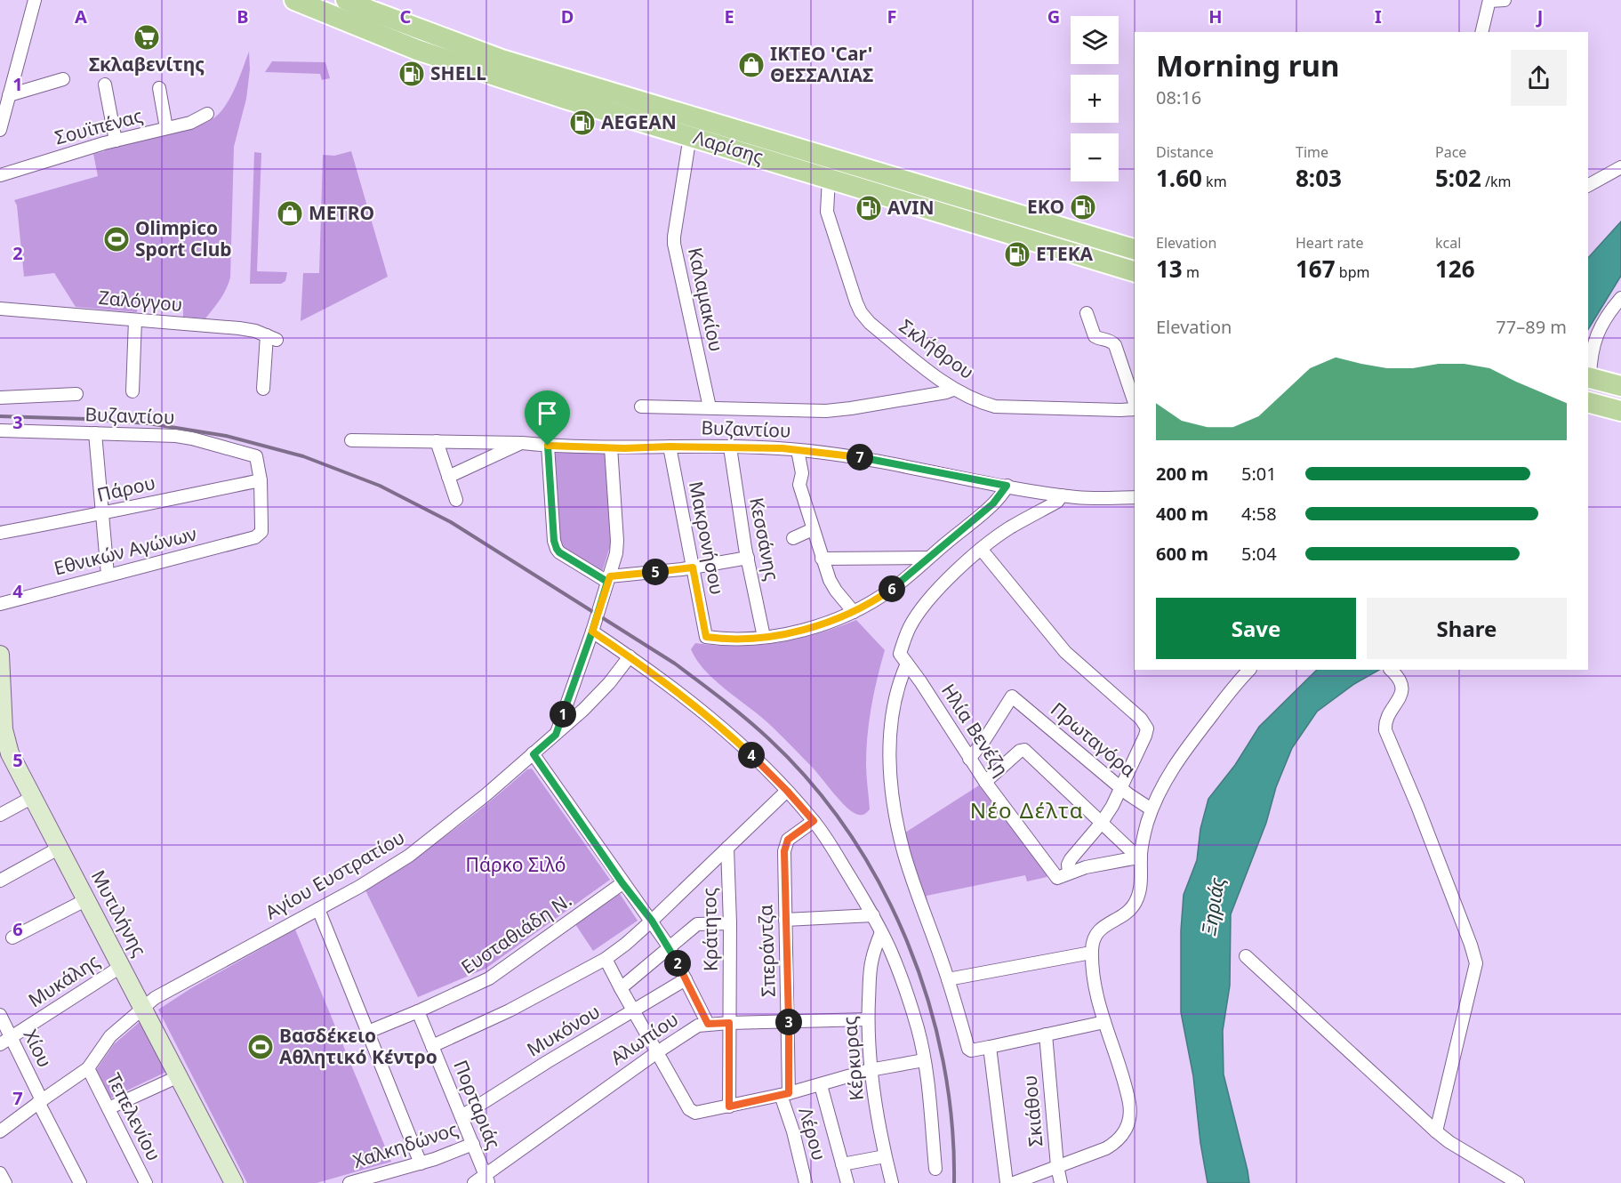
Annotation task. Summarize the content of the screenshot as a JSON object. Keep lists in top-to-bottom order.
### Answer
{
  "streets": {
    "main road": ["Λαρίσης"],
    "street": [
      "Σουϊπένας",
      "Καλαμακίου",
      "Ζαλόγγου",
      "Σκλήθρου",
      "Βυζαντίου",
      "Πάρου",
      "Μακρονήσου",
      "Κεσσάνης",
      "Εθνικών Αγώνων",
      "Ηλία Βενέζη",
      "Πρωταγόρα",
      "Αγίου Ευστρατίου",
      "Μυτιλήνης",
      "Κράτητος",
      "Ευσταθιάδη Ν.",
      "Σπεράντζα",
      "Μυκάλης",
      "Μυκόνου",
      "Αλωπίου",
      "Χίου",
      "Κέρκυρας",
      "Πορταριάς",
      "Σκιάθου",
      "Τεπελενίου",
      "Λέρου",
      "Χαλκηδώνος"
    ]
  },
  "crossings": [
    ["Λαρίσης", "Καλαμακίου"],
    ["Λαρίσης", "Σκλήθρου"],
    ["Βυζαντίου", "Πάρου"],
    ["Βυζαντίου", "Μακρονήσου"],
    ["Βυζαντίου", "Κεσσάνης"],
    ["Βυζαντίου", "Εθνικών Αγώνων"],
    ["Βυζαντίου", "Αγίου Ευστρατίου"],
    ["Πάρου", "Εθνικών Αγώνων"],
    ["Μακρονήσου", "Κεσσάνης"],
    ["Ηλία Βενέζη", "Πρωταγόρα"],
    ["Αγίου Ευστρατίου", "Μυτιλήνης"],
    ["Αγίου Ευστρατίου", "Τεπελενίου"],
    ["Μυτιλήνης", "Μυκάλης"],
    ["Κράτητος", "Αλωπίου"],
    ["Ευσταθιάδη Ν.", "Πορταριάς"],
    ["Σπεράντζα", "Αλωπίου"],
    ["Σπεράντζα", "Λέρου"],
    ["Μυκάλης", "Χίου"],
    ["Μυκόνου", "Πορταριάς"],
    ["Αλωπίου", "Κέρκυρας"],
    ["Αλωπίου", "Πορταριάς"],
    ["Πορταριάς", "Χαλκηδώνος"]
  ],
  "districts": ["Νέο Δέλτα"],
  "water": ["Ξηριάς"],
  "parks": ["Πάρκο Σιλό"],
  "places": {
    "supermarket": ["Σκλαβενίτης"],
    "shop": ["ΙΚΤΕΟ 'Car' ΘΕΣΣΑΛΙΑΣ", "METRO"],
    "fuel station": [
      "SHELL",
      "AEGEAN",
      "EKO",
      "AVIN",
      "ΕΤΕΚΑ"
    ],
    "sports": ["Olimpico Sport Club", "Βασδέκειο Αθλητικό Κέντρο"]
  },
  "page": {
    "map_buttons": ["+", "−"],
    "heading": ["Morning run", "08:16"],
    "stats": [
      ["Distance", "1.60 km"],
      ["Time", "8:03"],
      ["Pace", "5:02 /km"],
      ["Elevation", "13 m"],
      ["Heart rate", "167 bpm"],
      ["kcal", "126"]
    ],
    "chart": ["Elevation", "77–89 m"],
    "pins": [
      "7",
      "5",
      "6",
      "1",
      "4",
      "2",
      "3"
    ],
    "list": [
      {
        "name": "200 m",
        "note": "5:01"
      },
      {
        "name": "400 m",
        "note": "4:58"
      },
      {
        "name": "600 m",
        "note": "5:04"
      }
    ],
    "buttons": ["Save", "Share"]
  },
  "grid": {
    "columns": [
      "A",
      "B",
      "C",
      "D",
      "E",
      "F",
      "G",
      "H",
      "I",
      "J"
    ],
    "rows": [
      "1",
      "2",
      "3",
      "4",
      "5",
      "6",
      "7"
    ]
  }
}
